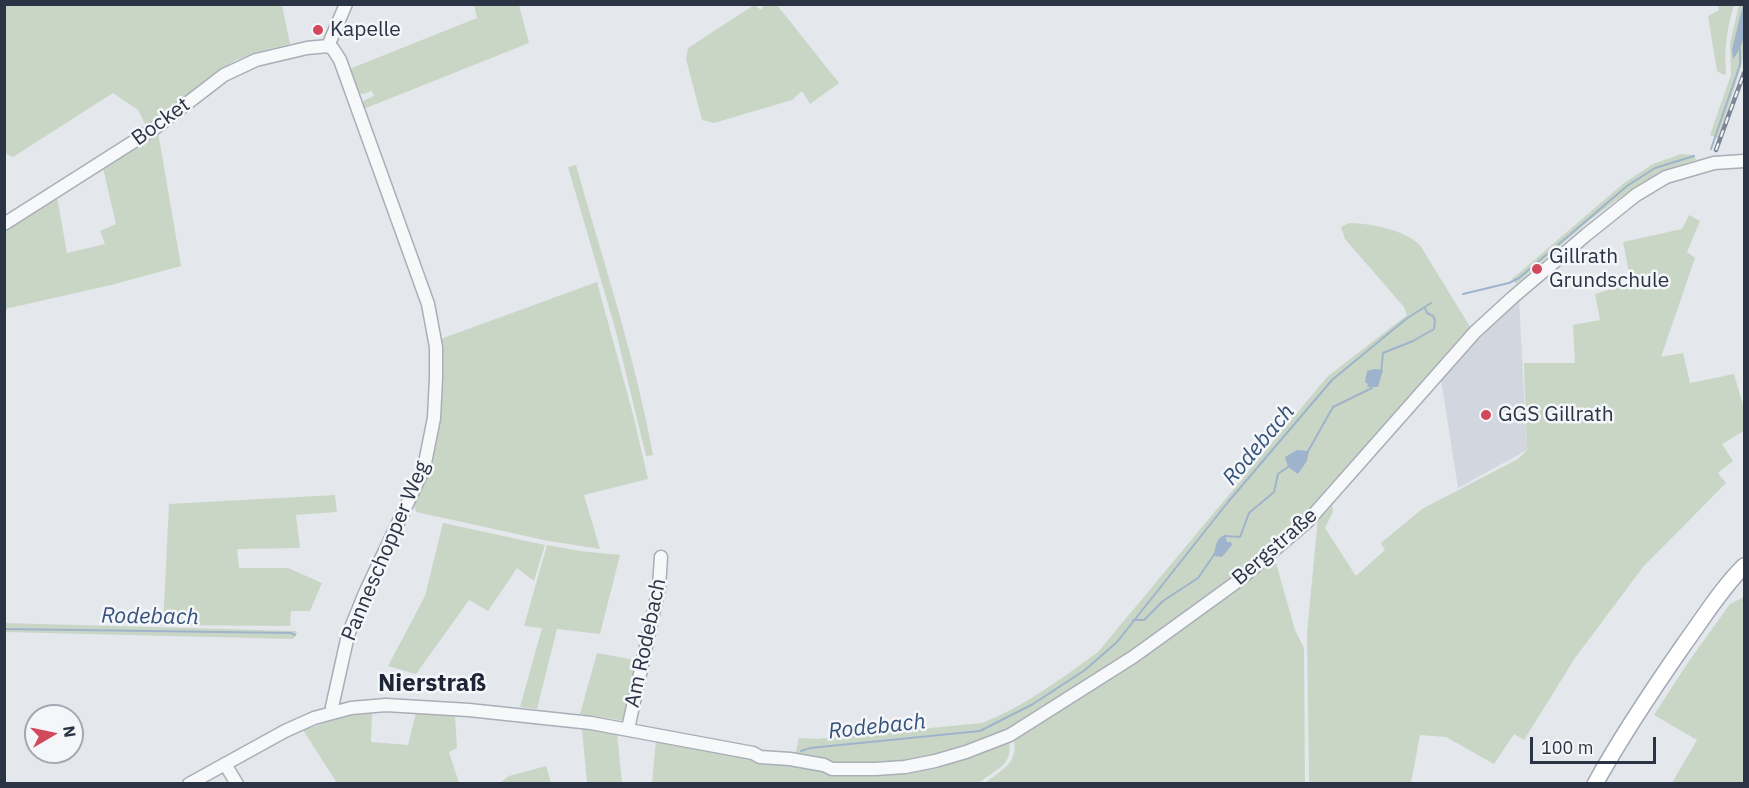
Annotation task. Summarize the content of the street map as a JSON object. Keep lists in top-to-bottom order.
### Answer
{
  "streets": {
    "street": [
      "Bocket",
      "Bergstraße",
      "Panneschopper Weg",
      "Am Rodebach"
    ]
  },
  "crossings": [
    ["Bocket", "Panneschopper Weg"],
    ["Bergstraße", "Am Rodebach"],
    ["Panneschopper Weg", "Am Rodebach"]
  ],
  "districts": ["Nierstraß"],
  "water": ["Rodebach"],
  "places": ["Kapelle", "Gillrath Grundschule", "GGS Gillrath"],
  "scale_bar": "100 m",
  "north": "right"
}
